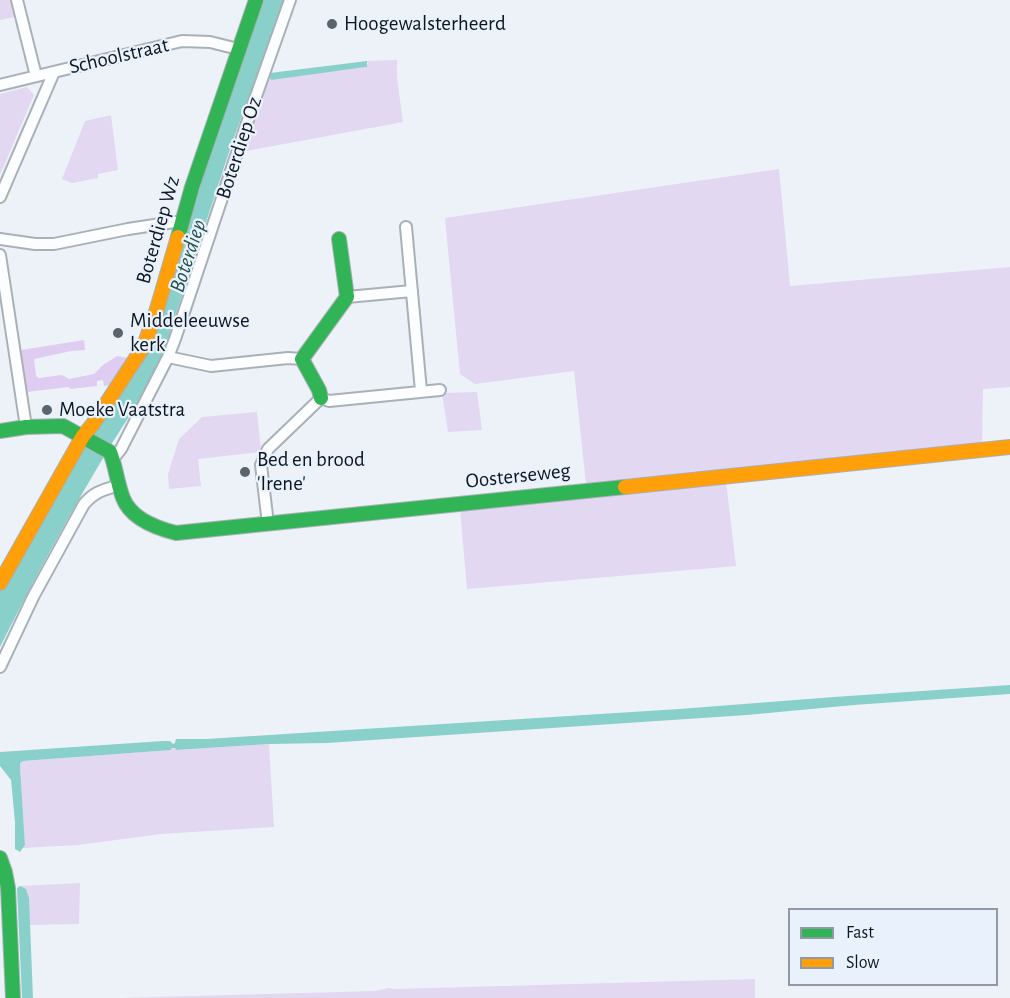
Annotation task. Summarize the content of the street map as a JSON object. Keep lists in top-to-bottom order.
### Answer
{
  "streets": {
    "street": [
      "Schoolstraat",
      "Boterdiep Oz",
      "Boterdiep Wz",
      "Oosterseweg"
    ]
  },
  "crossings": [
    ["Schoolstraat", "Boterdiep Wz"],
    ["Boterdiep Oz", "Oosterseweg"]
  ],
  "water": ["Boterdiep"],
  "places": [
    "Hoogewalsterheerd",
    "Middeleeuwse kerk",
    "Moeke Vaatstra",
    "Bed en brood 'Irene'"
  ],
  "legend": ["Fast", "Slow"]
}
